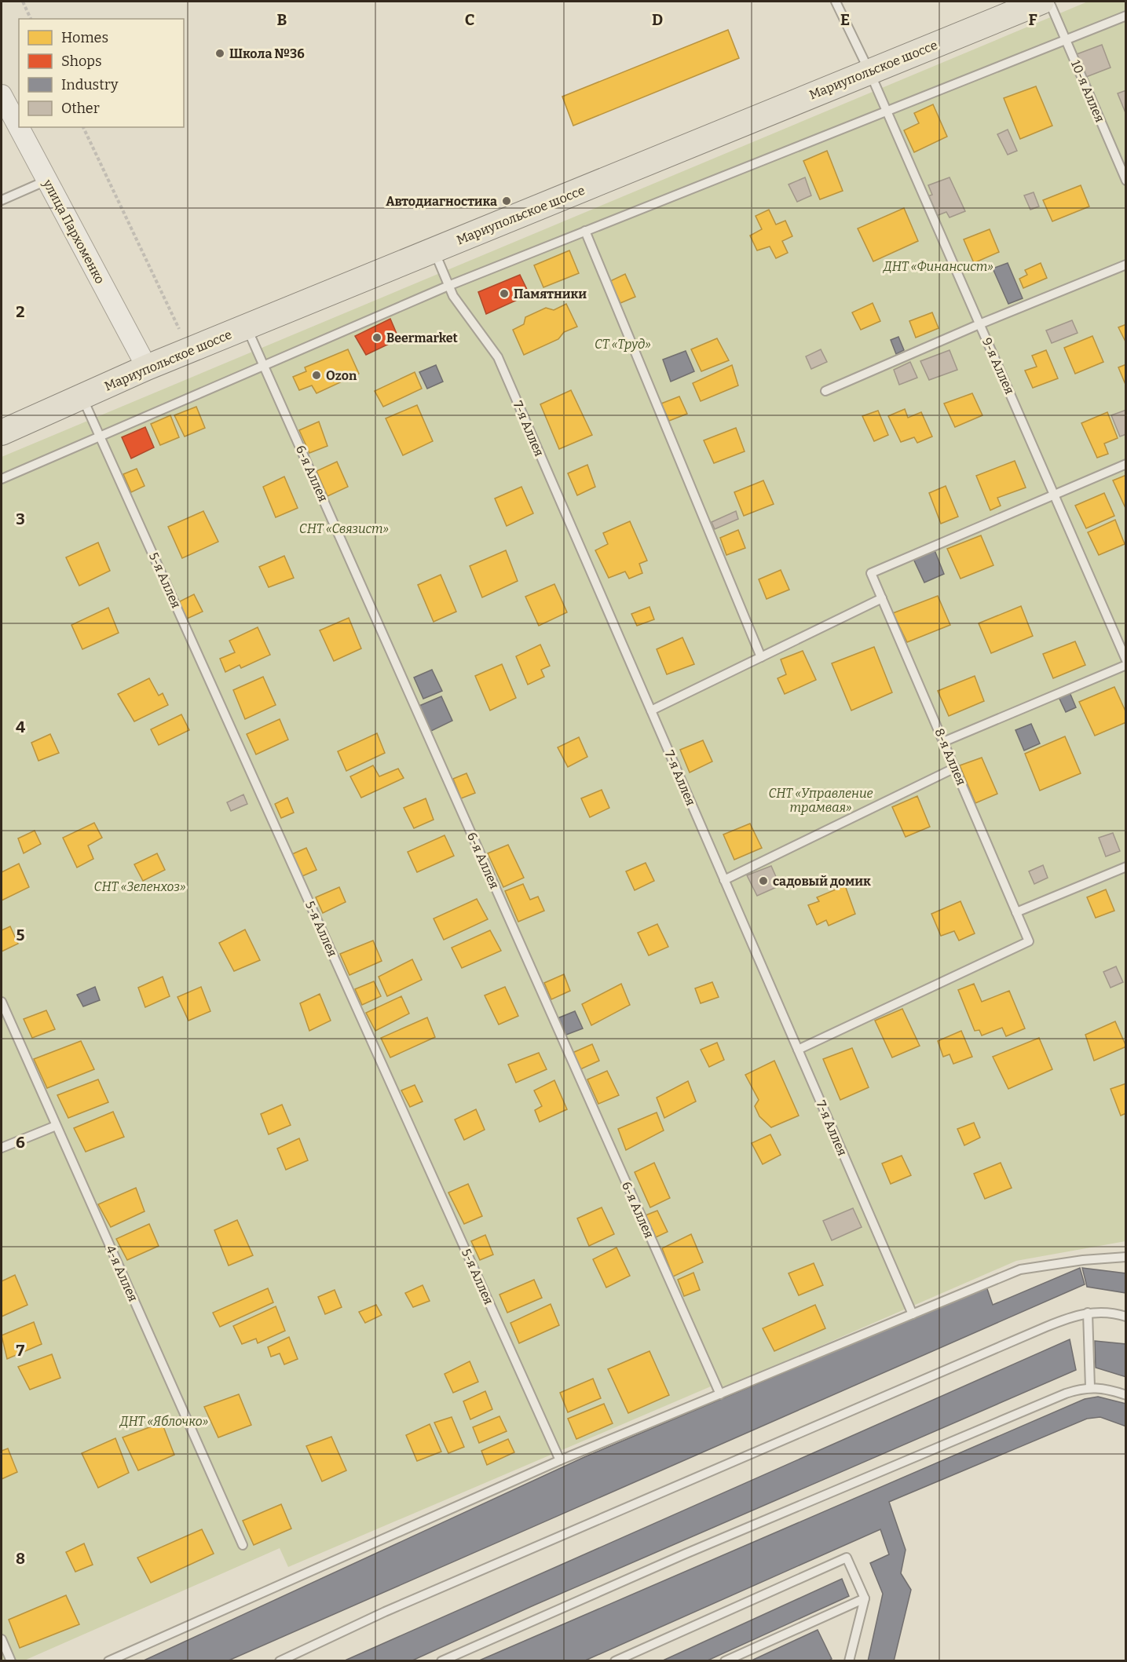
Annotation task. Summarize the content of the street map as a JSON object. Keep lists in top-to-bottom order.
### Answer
{
  "streets": {
    "main road": ["Мариупольское шоссе"],
    "street": ["улица Пархоменко"],
    "lane": [
      "10-я Аллея",
      "9-я Аллея",
      "7-я Аллея",
      "6-я Аллея",
      "5-я Аллея",
      "8-я Аллея",
      "4-я Аллея"
    ]
  },
  "crossings": [
    ["Мариупольское шоссе", "улица Пархоменко"],
    ["Мариупольское шоссе", "9-я Аллея"],
    ["Мариупольское шоссе", "7-я Аллея"],
    ["Мариупольское шоссе", "6-я Аллея"],
    ["Мариупольское шоссе", "5-я Аллея"],
    ["9-я Аллея", "8-я Аллея"],
    ["7-я Аллея", "8-я Аллея"]
  ],
  "parks": [
    "ДНТ «Финансист»",
    "СТ «Труд»",
    "СНТ «Связист»",
    "СНТ «Управление трамвая»",
    "СНТ «Зеленхоз»",
    "ДНТ «Яблочко»"
  ],
  "places": [
    "Школа №36",
    "Автодиагностика",
    "Памятники",
    "Beermarket",
    "Ozon",
    "садовый домик"
  ],
  "legend": [
    "Homes",
    "Shops",
    "Industry",
    "Other"
  ],
  "grid": {
    "columns": [
      "B",
      "C",
      "D",
      "E",
      "F"
    ],
    "rows": [
      "2",
      "3",
      "4",
      "5",
      "6",
      "7",
      "8"
    ]
  }
}
